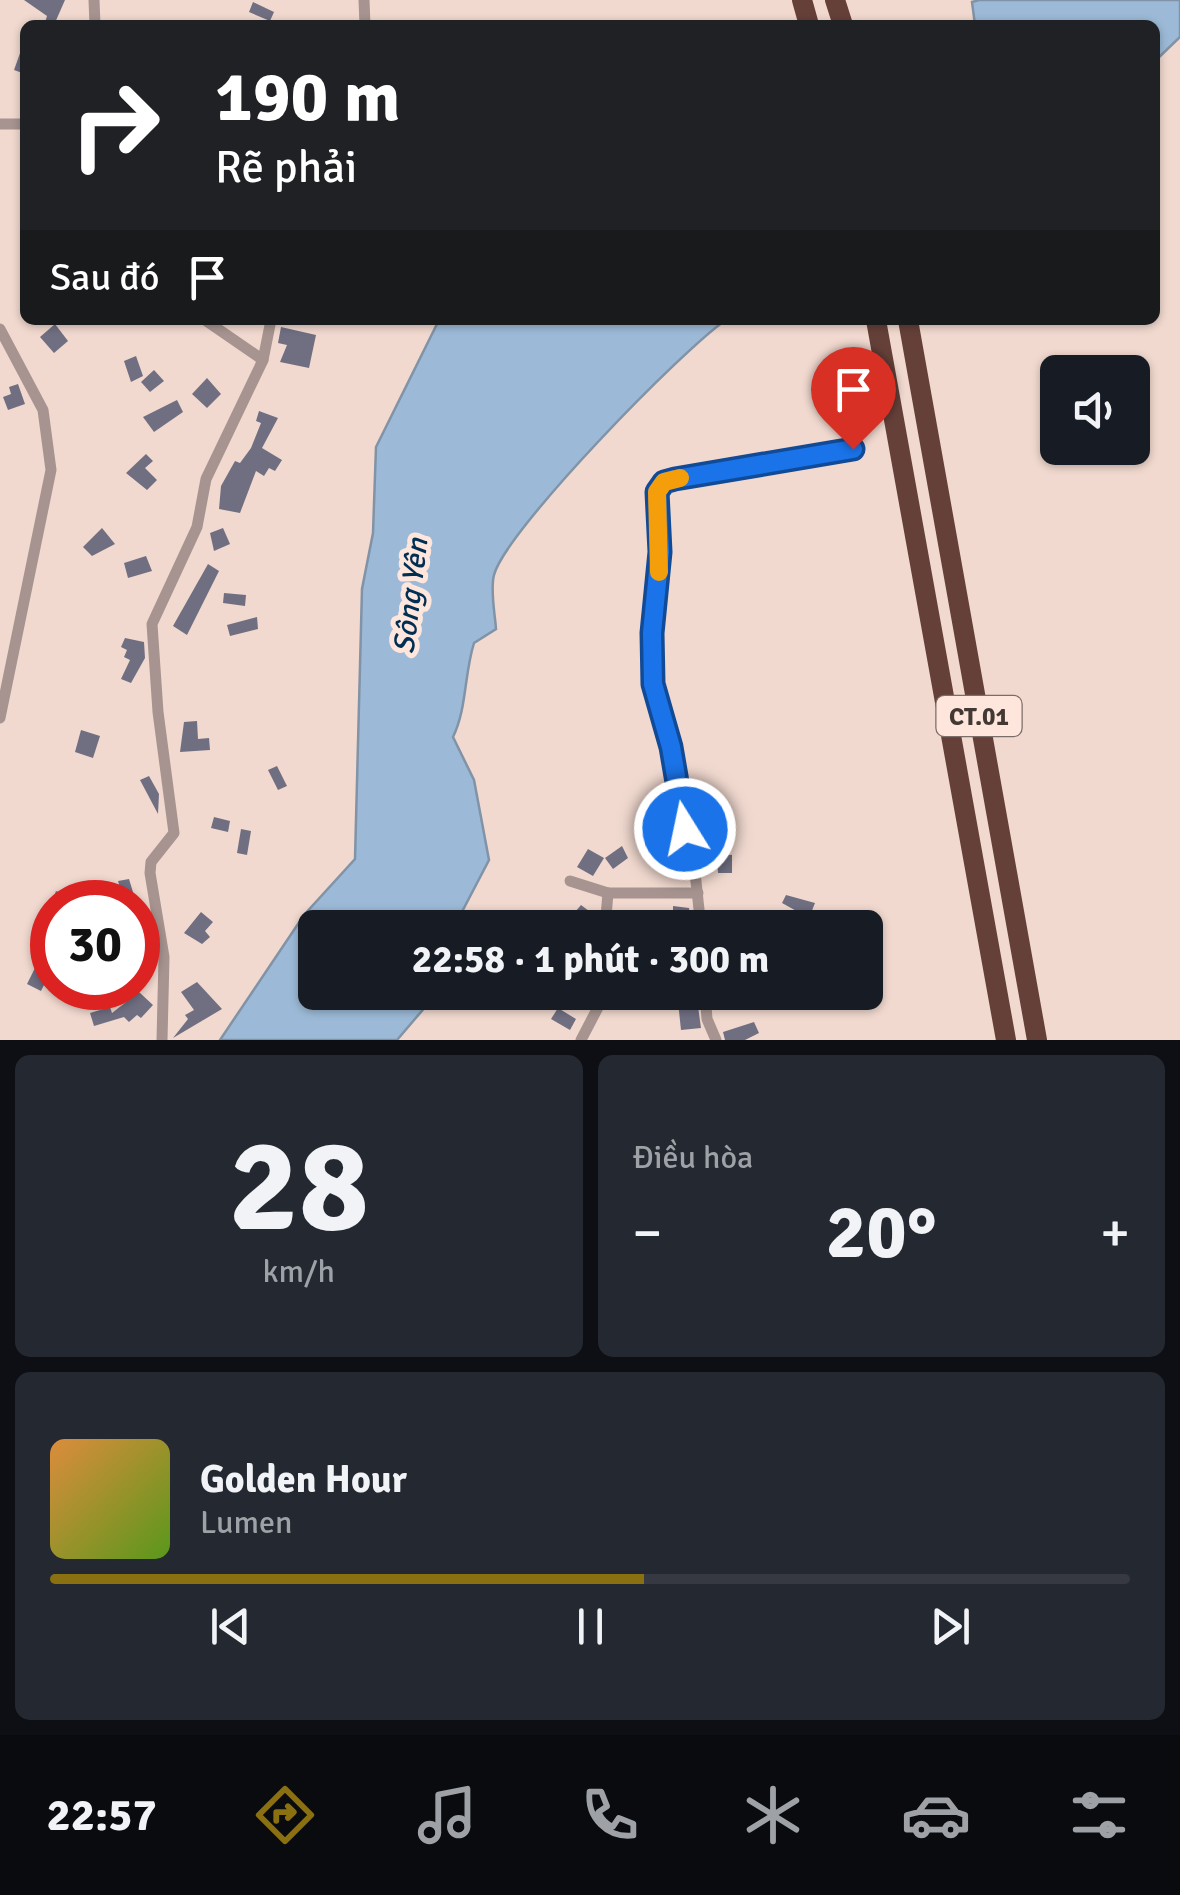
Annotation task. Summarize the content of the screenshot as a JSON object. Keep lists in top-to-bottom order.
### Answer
{
  "streets": {
    "highway": ["CT.01"]
  },
  "water": ["Sông Yên"],
  "page": {
    "turn": ["190 m", "Rẽ phải"],
    "then": "Sau đó",
    "limit": "30",
    "trip": "22:58 · 1 phút · 300 m",
    "tile": [
      ["28", "km/h"],
      "Điều hòa"
    ],
    "heat": ["−", "20°", "+"],
    "song": ["Golden Hour", "Lumen"],
    "tabs": "22:57"
  }
}
